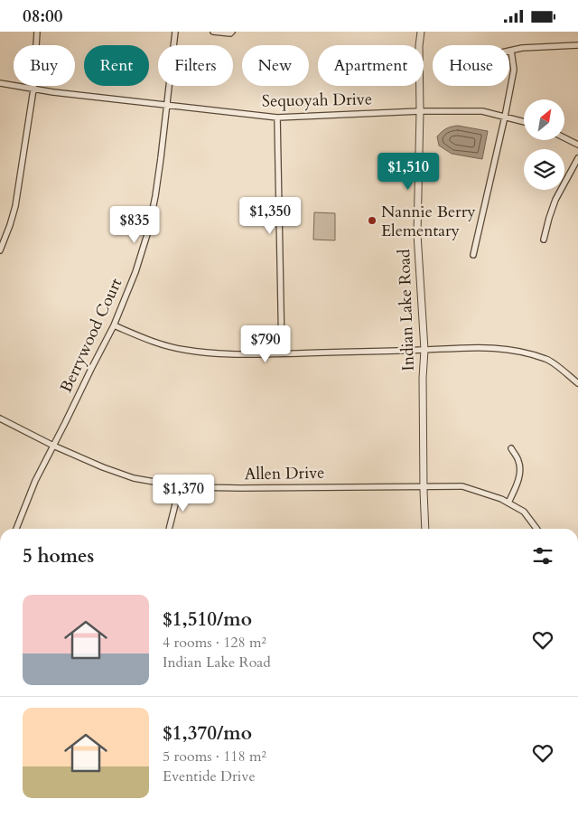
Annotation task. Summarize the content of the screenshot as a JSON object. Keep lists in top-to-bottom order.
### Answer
{
  "streets": {
    "street": [
      "Sequoyah Drive",
      "Indian Lake Road",
      "Berrywood Court",
      "Allen Drive"
    ]
  },
  "crossings": [
    ["Sequoyah Drive", "Indian Lake Road"],
    ["Sequoyah Drive", "Berrywood Court"],
    ["Indian Lake Road", "Allen Drive"],
    ["Berrywood Court", "Allen Drive"]
  ],
  "places": ["Nannie Berry Elementary"],
  "north": "top right",
  "page": {
    "status": "08:00",
    "chip": [
      "Buy",
      "Rent",
      "Filters",
      "New",
      "Apartment",
      "House"
    ],
    "price": [
      "$1,510",
      "$1,350",
      "$835",
      "$790",
      "$1,370"
    ],
    "heading": "5 homes",
    "list": [
      {
        "name": "$1,510/mo",
        "note": "4 rooms · 128 m² · Indian Lake Road"
      },
      {
        "name": "$1,370/mo",
        "note": "5 rooms · 118 m² · Eventide Drive"
      }
    ]
  }
}
